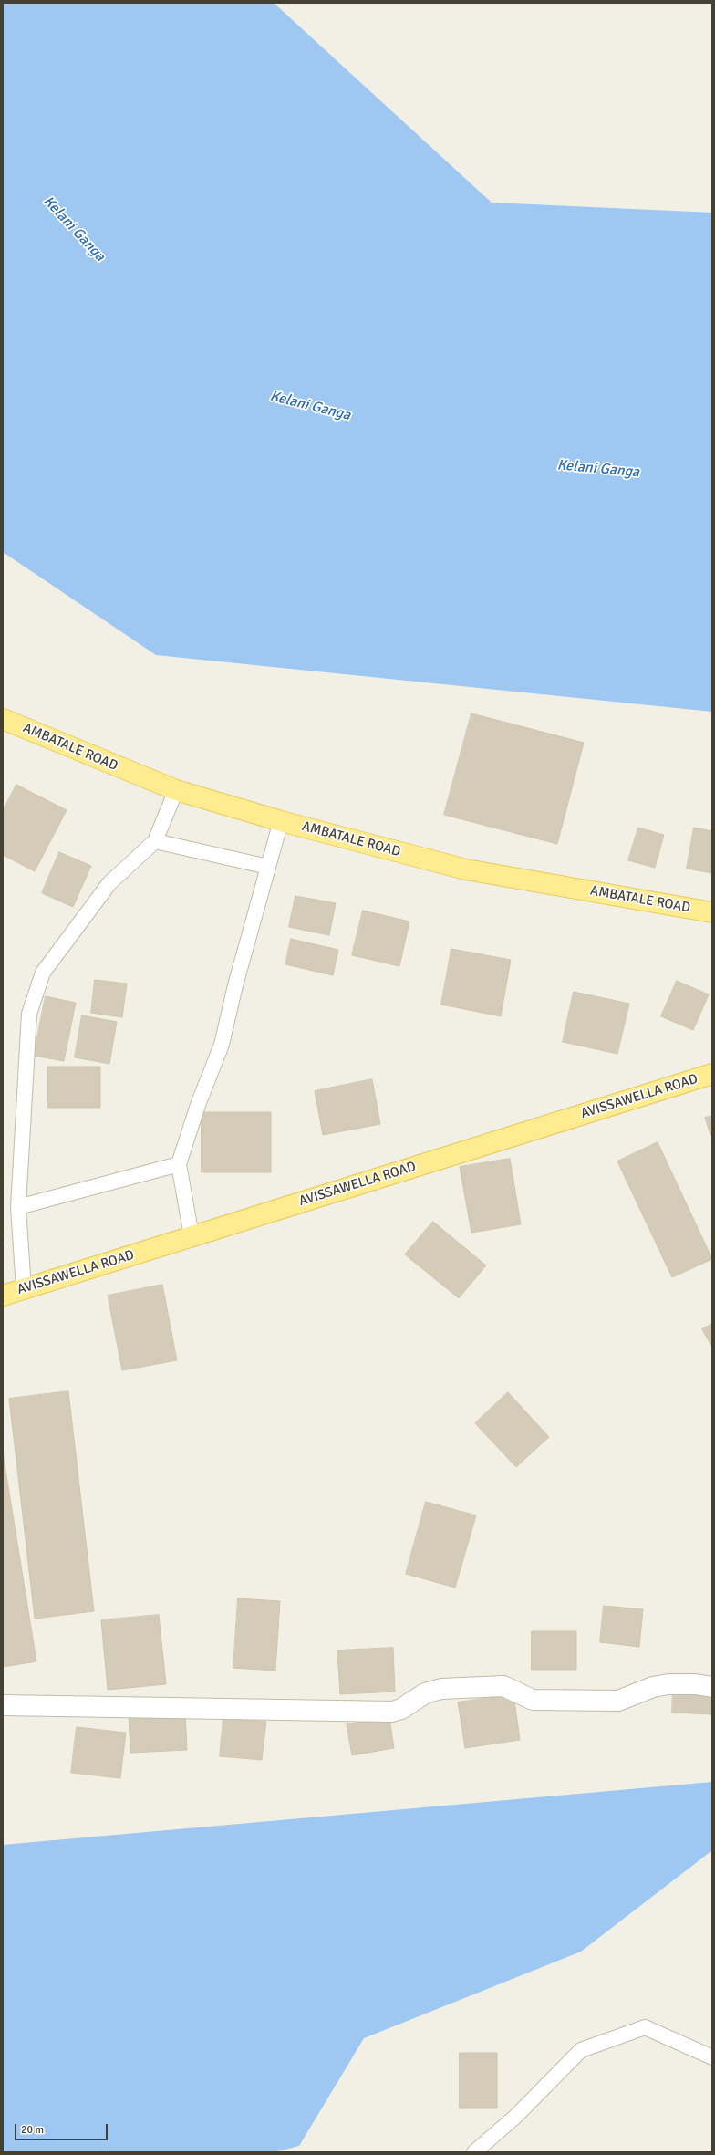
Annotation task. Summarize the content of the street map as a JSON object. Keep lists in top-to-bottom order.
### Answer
{
  "streets": {
    "main road": ["AMBATALE ROAD", "AVISSAWELLA ROAD"]
  },
  "water": ["Kelani Ganga"],
  "scale_bar": "20 m"
}
